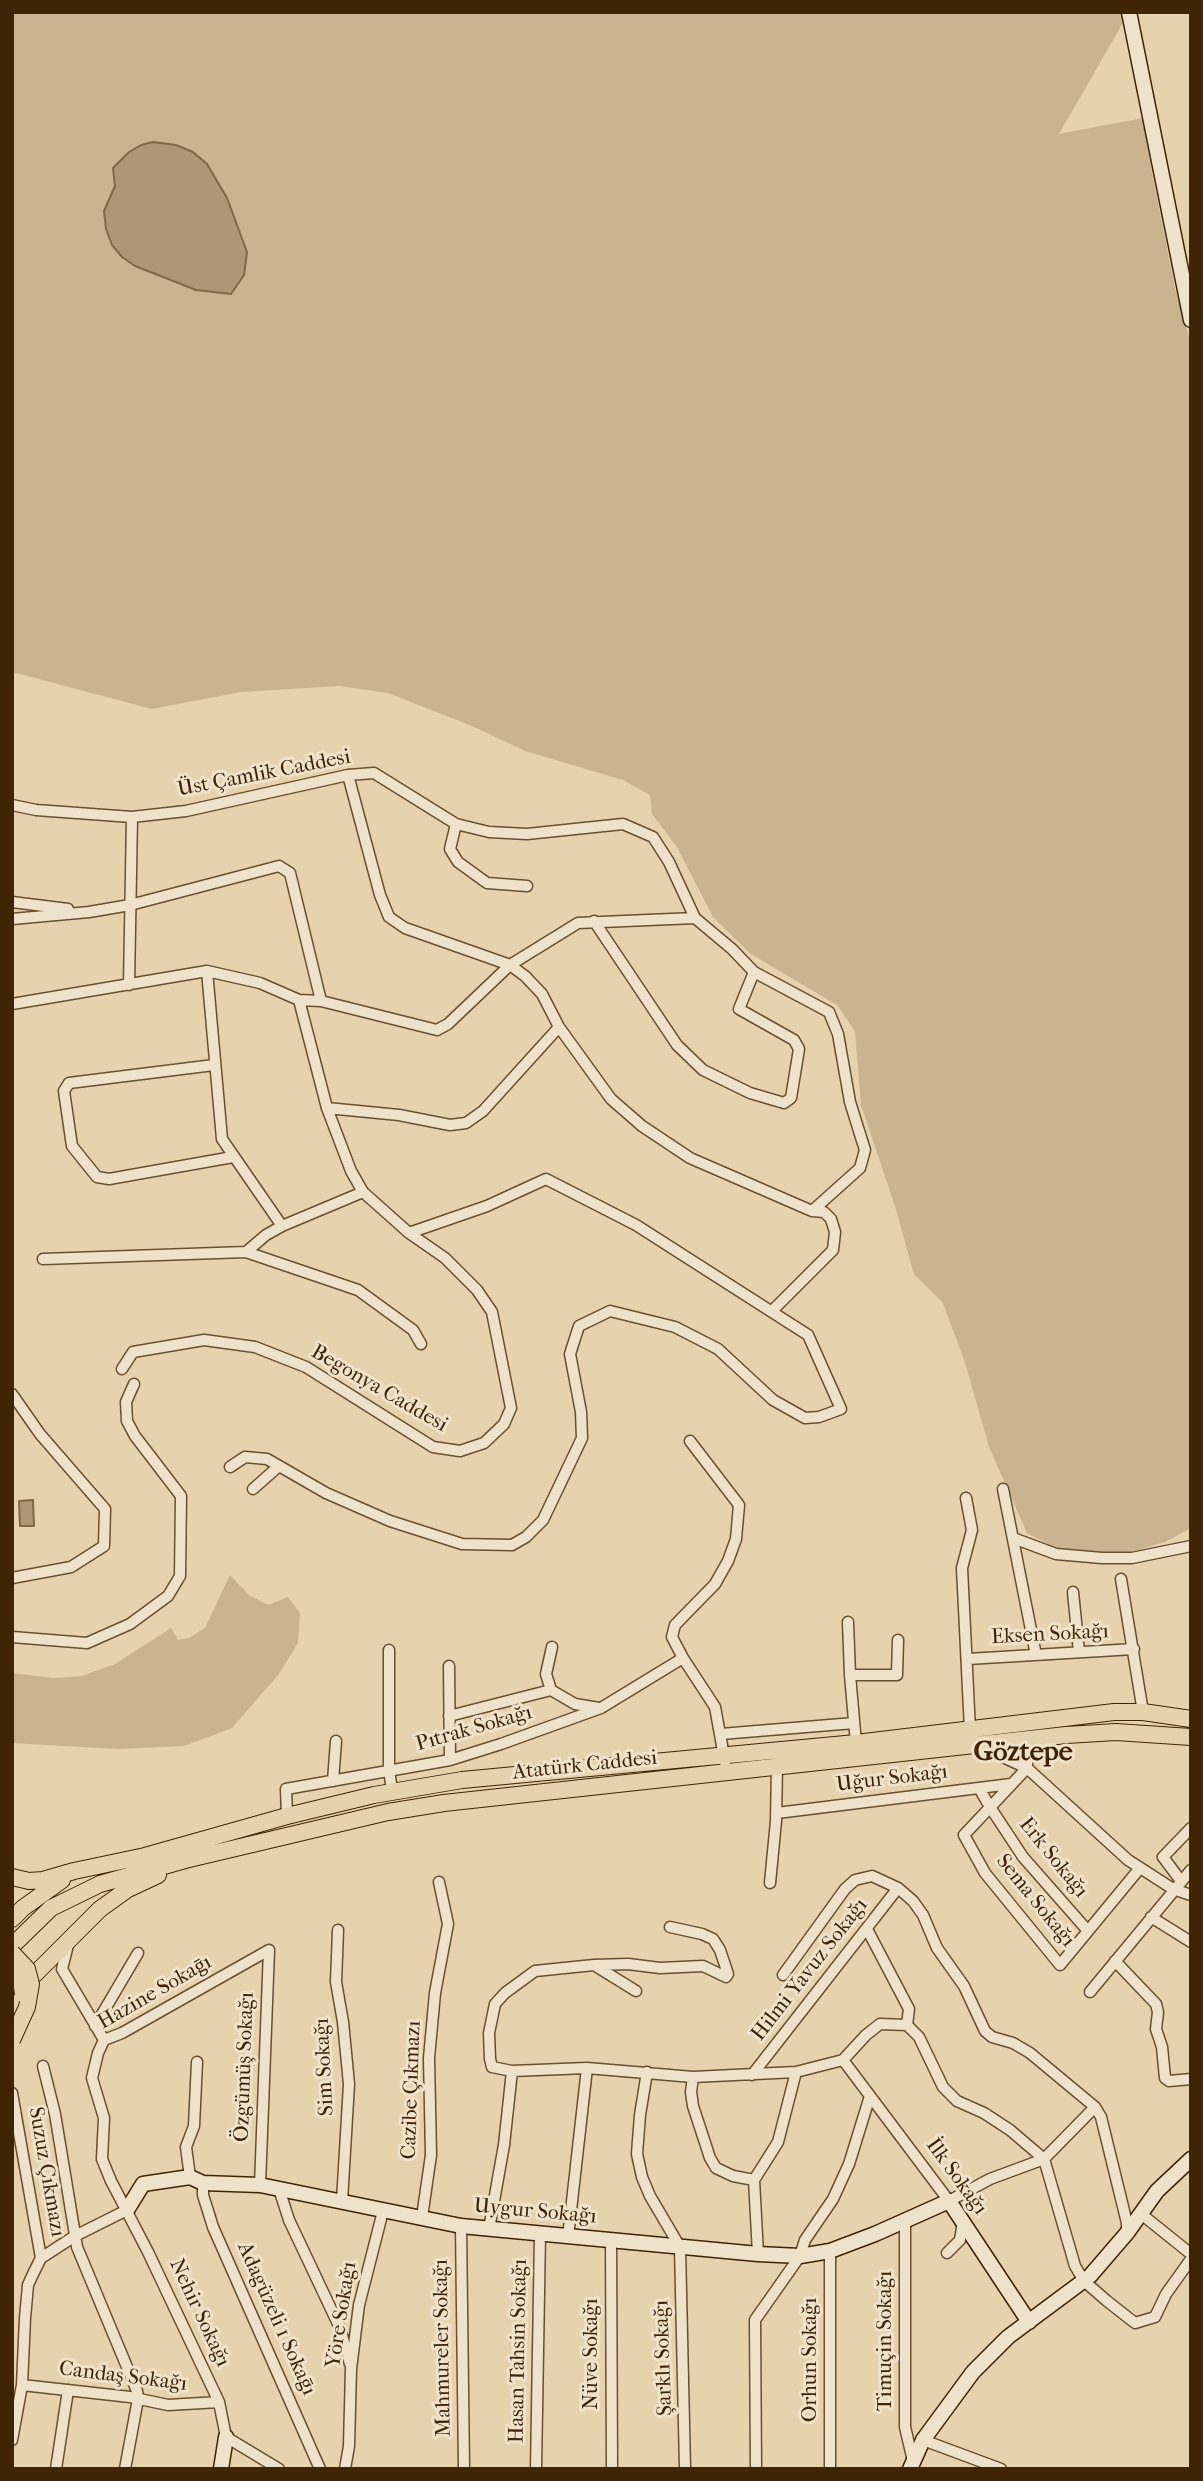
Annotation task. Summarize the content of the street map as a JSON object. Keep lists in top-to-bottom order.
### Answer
{
  "streets": {
    "main road": ["Atatürk Caddesi"],
    "street": [
      "Üst Çamlik Caddesi",
      "Begonya Caddesi",
      "Eksen Sokağı",
      "Pıtrak Sokağı",
      "Uğur Sokağı",
      "Erk Sokağı",
      "Sema Sokağı",
      "Hilmi Yavuz Sokağı",
      "Hazine Sokaḡı",
      "Özgümüş Sokağı",
      "Sim Sokağı",
      "Cazibe Çıkmazı",
      "Suzuz Çıkmazı",
      "İlk Sokağı",
      "Uygur Sokağı",
      "Nehir Sokağı",
      "Yöre Sokağı",
      "Adagüzeli 1 Sokaḡı",
      "Timuçin Sokağı",
      "Mahmureler Sokağı",
      "Hasan Tahsin Sokağı",
      "Nüve Sokağı",
      "Şarklı Sokağı",
      "Orhun Sokağı",
      "Candaş Sokağı"
    ]
  },
  "crossings": [
    ["Eksen Sokağı", "Atatürk Caddesi"],
    ["Pıtrak Sokağı", "Atatürk Caddesi"],
    ["Uğur Sokağı", "Erk Sokağı"],
    ["Uğur Sokağı", "Sema Sokağı"],
    ["Erk Sokağı", "Sema Sokağı"],
    ["Hazine Sokaḡı", "Özgümüş Sokağı"],
    ["Hazine Sokaḡı", "Uygur Sokağı"],
    ["Hazine Sokaḡı", "Nehir Sokağı"],
    ["Özgümüş Sokağı", "Uygur Sokağı"],
    ["Sim Sokağı", "Uygur Sokağı"],
    ["Cazibe Çıkmazı", "Uygur Sokağı"],
    ["İlk Sokağı", "Uygur Sokağı"],
    ["Uygur Sokağı", "Nehir Sokağı"],
    ["Uygur Sokağı", "Yöre Sokağı"],
    ["Uygur Sokağı", "Adagüzeli 1 Sokaḡı"],
    ["Uygur Sokağı", "Timuçin Sokağı"],
    ["Uygur Sokağı", "Mahmureler Sokağı"],
    ["Uygur Sokağı", "Hasan Tahsin Sokağı"],
    ["Uygur Sokağı", "Nüve Sokağı"],
    ["Uygur Sokağı", "Şarklı Sokağı"],
    ["Uygur Sokağı", "Orhun Sokağı"],
    ["Nehir Sokağı", "Candaş Sokağı"]
  ],
  "districts": ["Göztepe"]
}
